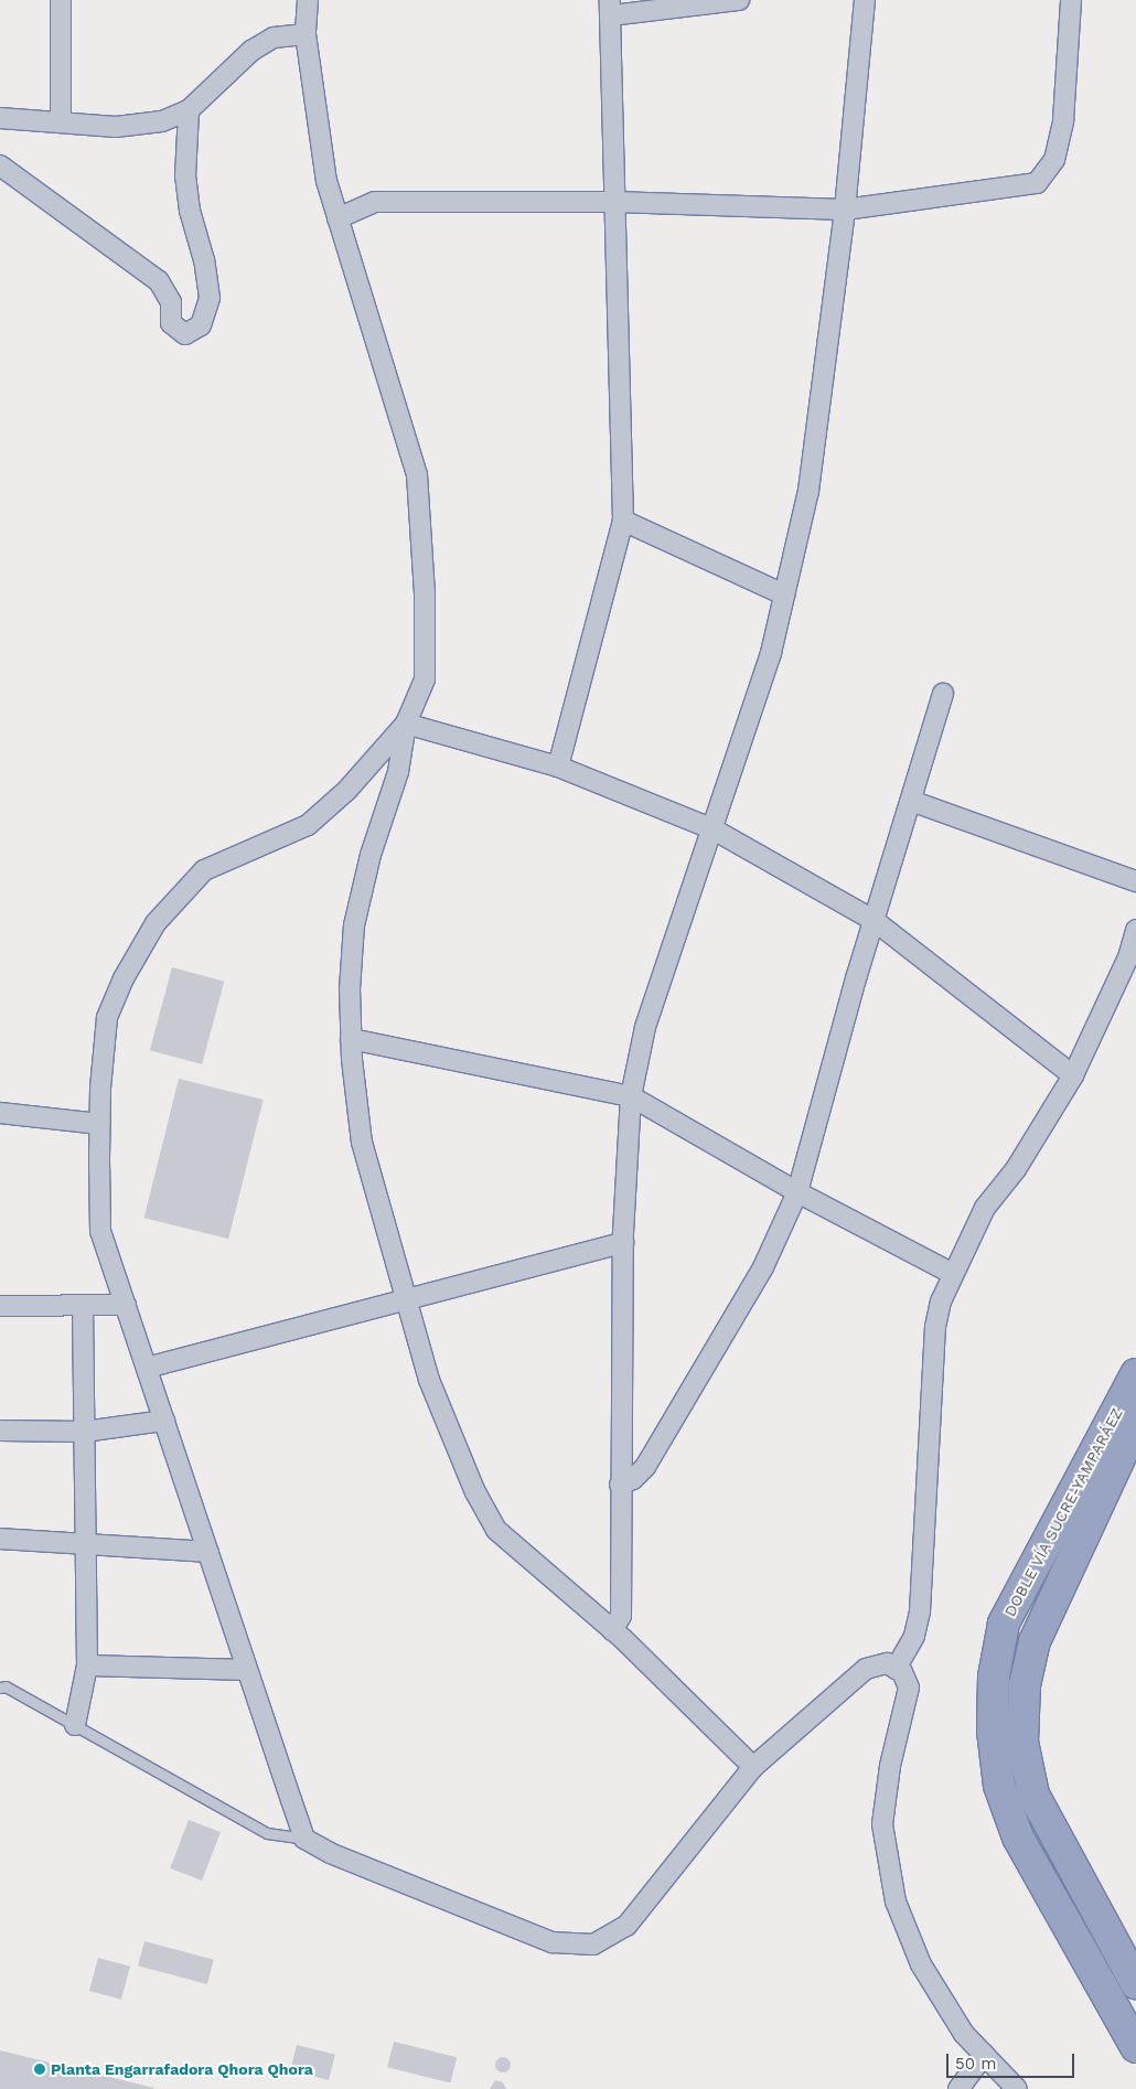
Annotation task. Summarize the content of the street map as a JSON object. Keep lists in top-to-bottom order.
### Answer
{
  "streets": {
    "highway": ["DOBLE VÍA SUCRE-YAMPARÁEZ"]
  },
  "places": ["Planta Engarrafadora Qhora Qhora"],
  "scale_bar": "50 m"
}
